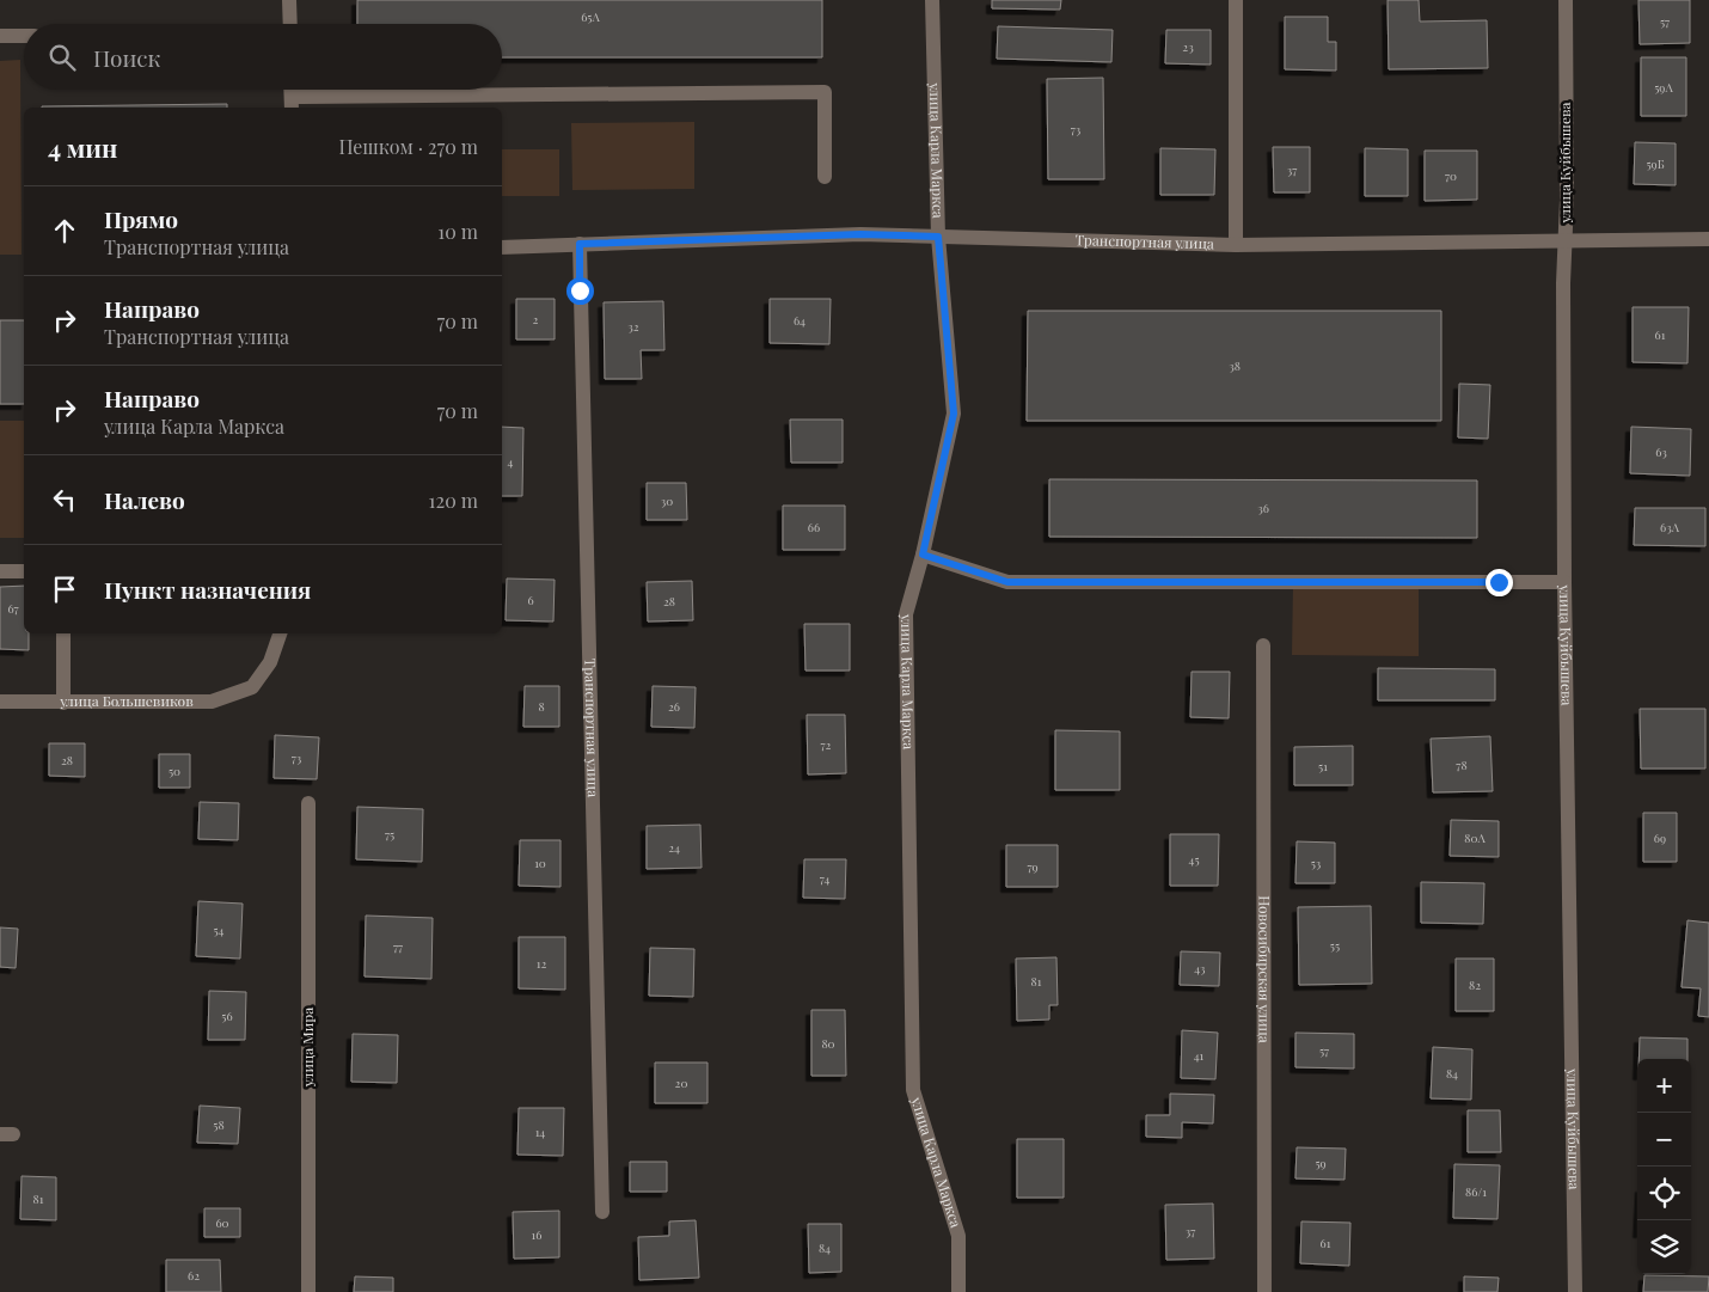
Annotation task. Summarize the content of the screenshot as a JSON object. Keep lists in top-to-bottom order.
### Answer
{
  "streets": {
    "street": [
      "улица Карла Маркса",
      "улица Куйбышева",
      "Транспортная улица",
      "улица Большевиков",
      "Новосибирская улица",
      "улица Мира"
    ]
  },
  "crossings": [
    ["улица Карла Маркса", "Транспортная улица"],
    ["улица Куйбышева", "Транспортная улица"]
  ],
  "house_numbers": [
    "65А",
    "57",
    "23",
    "59А",
    "73",
    "59Б",
    "37",
    "70",
    "2",
    "64",
    "32",
    "61",
    "38",
    "63",
    "4",
    "30",
    "36",
    "66",
    "63А",
    "6",
    "28",
    "67",
    "8",
    "26",
    "72",
    "73",
    "28",
    "78",
    "51",
    "50",
    "75",
    "80А",
    "69",
    "24",
    "45",
    "10",
    "53",
    "79",
    "74",
    "54",
    "55",
    "77",
    "12",
    "43",
    "81",
    "82",
    "56",
    "80",
    "57",
    "41",
    "84",
    "20",
    "58",
    "14",
    "59",
    "86/1",
    "81",
    "60",
    "37",
    "16",
    "61",
    "84",
    "62"
  ],
  "page": {
    "search": "Поиск",
    "heading": ["4 мин", "Пешком · 270 m"],
    "list": [
      ["Прямо", "Транспортная улица", "10 m"],
      ["Направо", "Транспортная улица", "70 m"],
      ["Направо", "улица Карла Маркса", "70 m"],
      ["Налево", "120 m"],
      "Пункт назначения"
    ],
    "map_buttons": ["+", "−"]
  }
}
